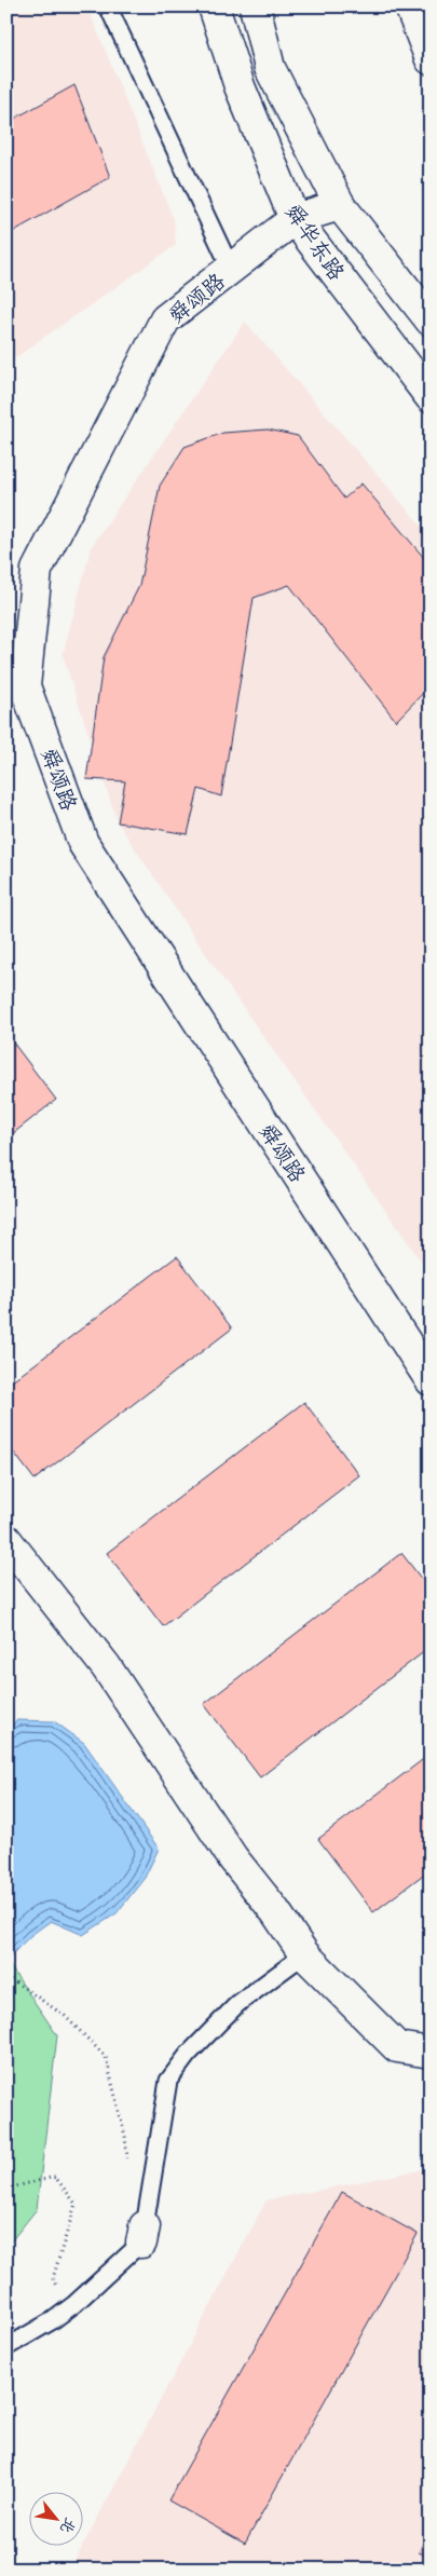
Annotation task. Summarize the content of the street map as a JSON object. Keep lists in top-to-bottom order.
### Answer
{
  "streets": {
    "street": ["舜华东路", "舜颂路"]
  },
  "crossings": [
    ["舜华东路", "舜颂路"]
  ],
  "north": "bottom right"
}
